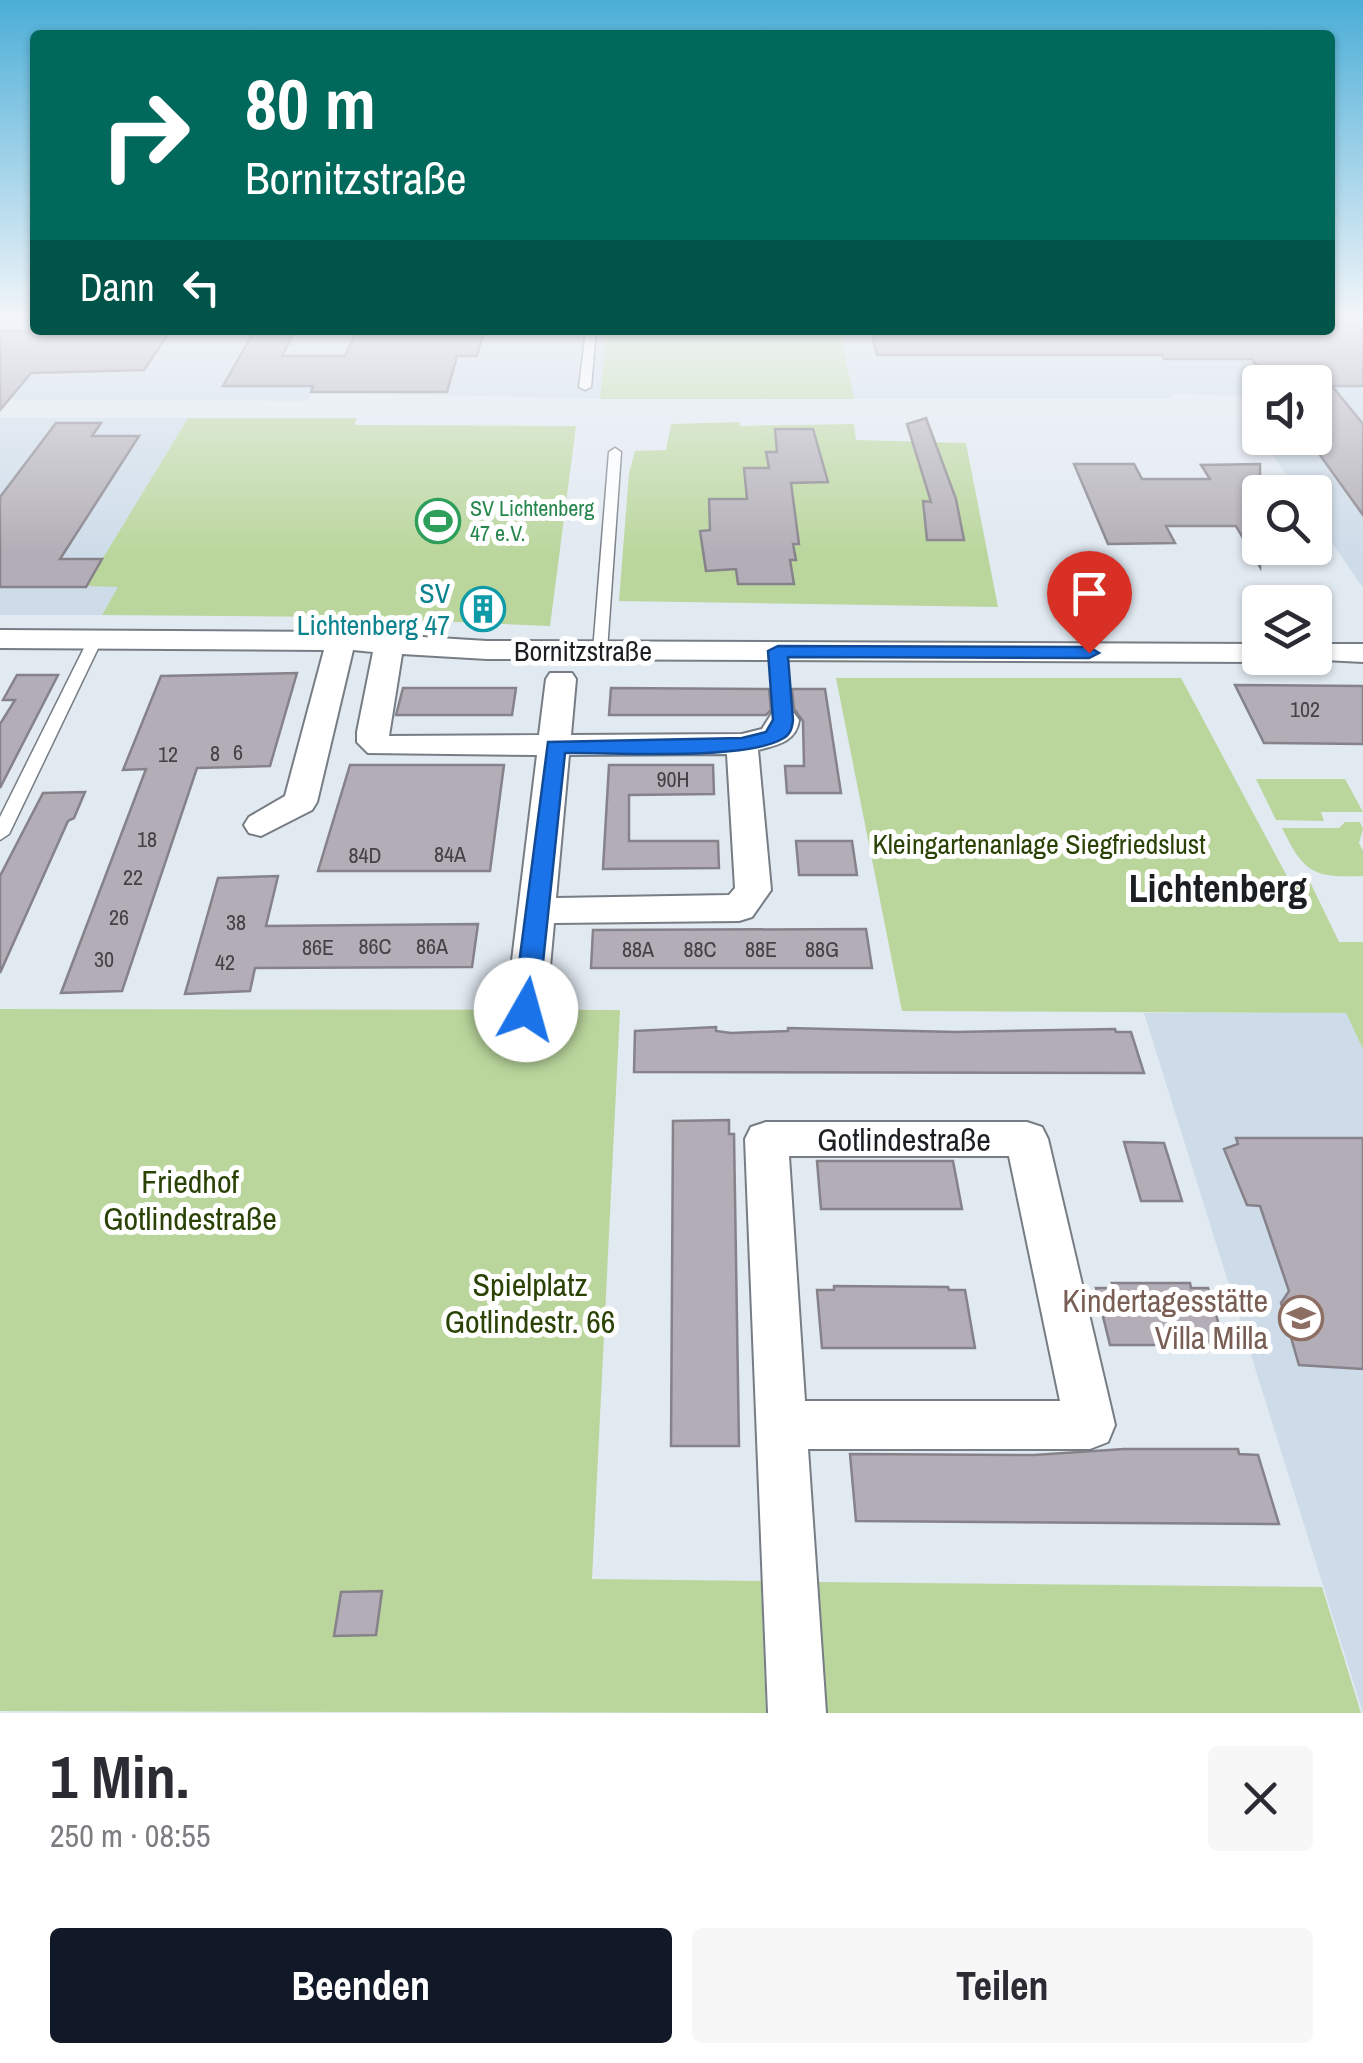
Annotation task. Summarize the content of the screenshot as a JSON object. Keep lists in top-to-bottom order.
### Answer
{
  "streets": {
    "street": ["Bornitzstraße", "Gotlindestraße"]
  },
  "districts": ["Lichtenberg"],
  "parks": ["Kleingartenanlage Siegfriedslust", "Friedhof Gotlindestraße", "Spielplatz Gotlindestr. 66"],
  "places": {
    "sports": ["SV Lichtenberg 47 e.V."],
    "building": ["SV Lichtenberg 47"],
    "school or university": ["Kindertagesstätte Villa Milla"]
  },
  "house_numbers": [
    "102",
    "6",
    "8",
    "12",
    "90H",
    "18",
    "84A",
    "84D",
    "22",
    "26",
    "38",
    "86C",
    "86A",
    "86E",
    "88A",
    "88C",
    "88E",
    "88G",
    "30",
    "42"
  ],
  "page": {
    "turn": ["80 m", "Bornitzstraße"],
    "then": "Dann",
    "heading": ["1 Min.", "250 m · 08:55"],
    "buttons": ["Beenden", "Teilen"]
  }
}
